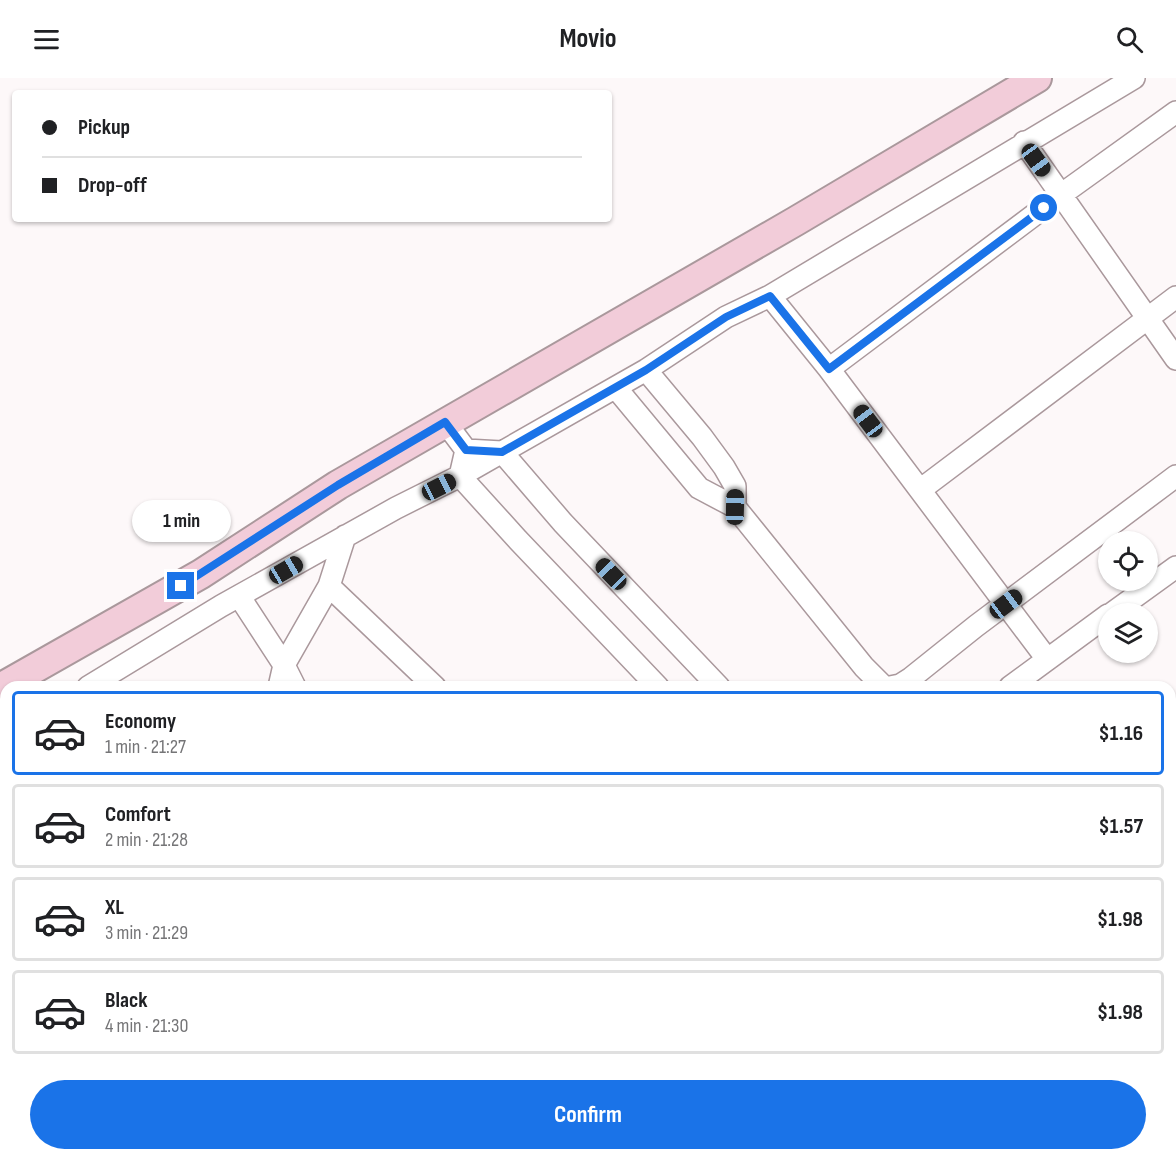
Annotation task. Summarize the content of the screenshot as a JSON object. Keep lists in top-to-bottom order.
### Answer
{
  "page": {
    "header": "Movio",
    "banner": ["Pickup", "Drop-off"],
    "bubble": "1 min",
    "list": [
      {
        "name": "Economy",
        "note": "1 min · 21:27",
        "value": "$1.16"
      },
      {
        "name": "Comfort",
        "note": "2 min · 21:28",
        "value": "$1.57"
      },
      {
        "name": "XL",
        "note": "3 min · 21:29",
        "value": "$1.98"
      },
      {
        "name": "Black",
        "note": "4 min · 21:30",
        "value": "$1.98"
      }
    ],
    "buttons": "Confirm"
  }
}
